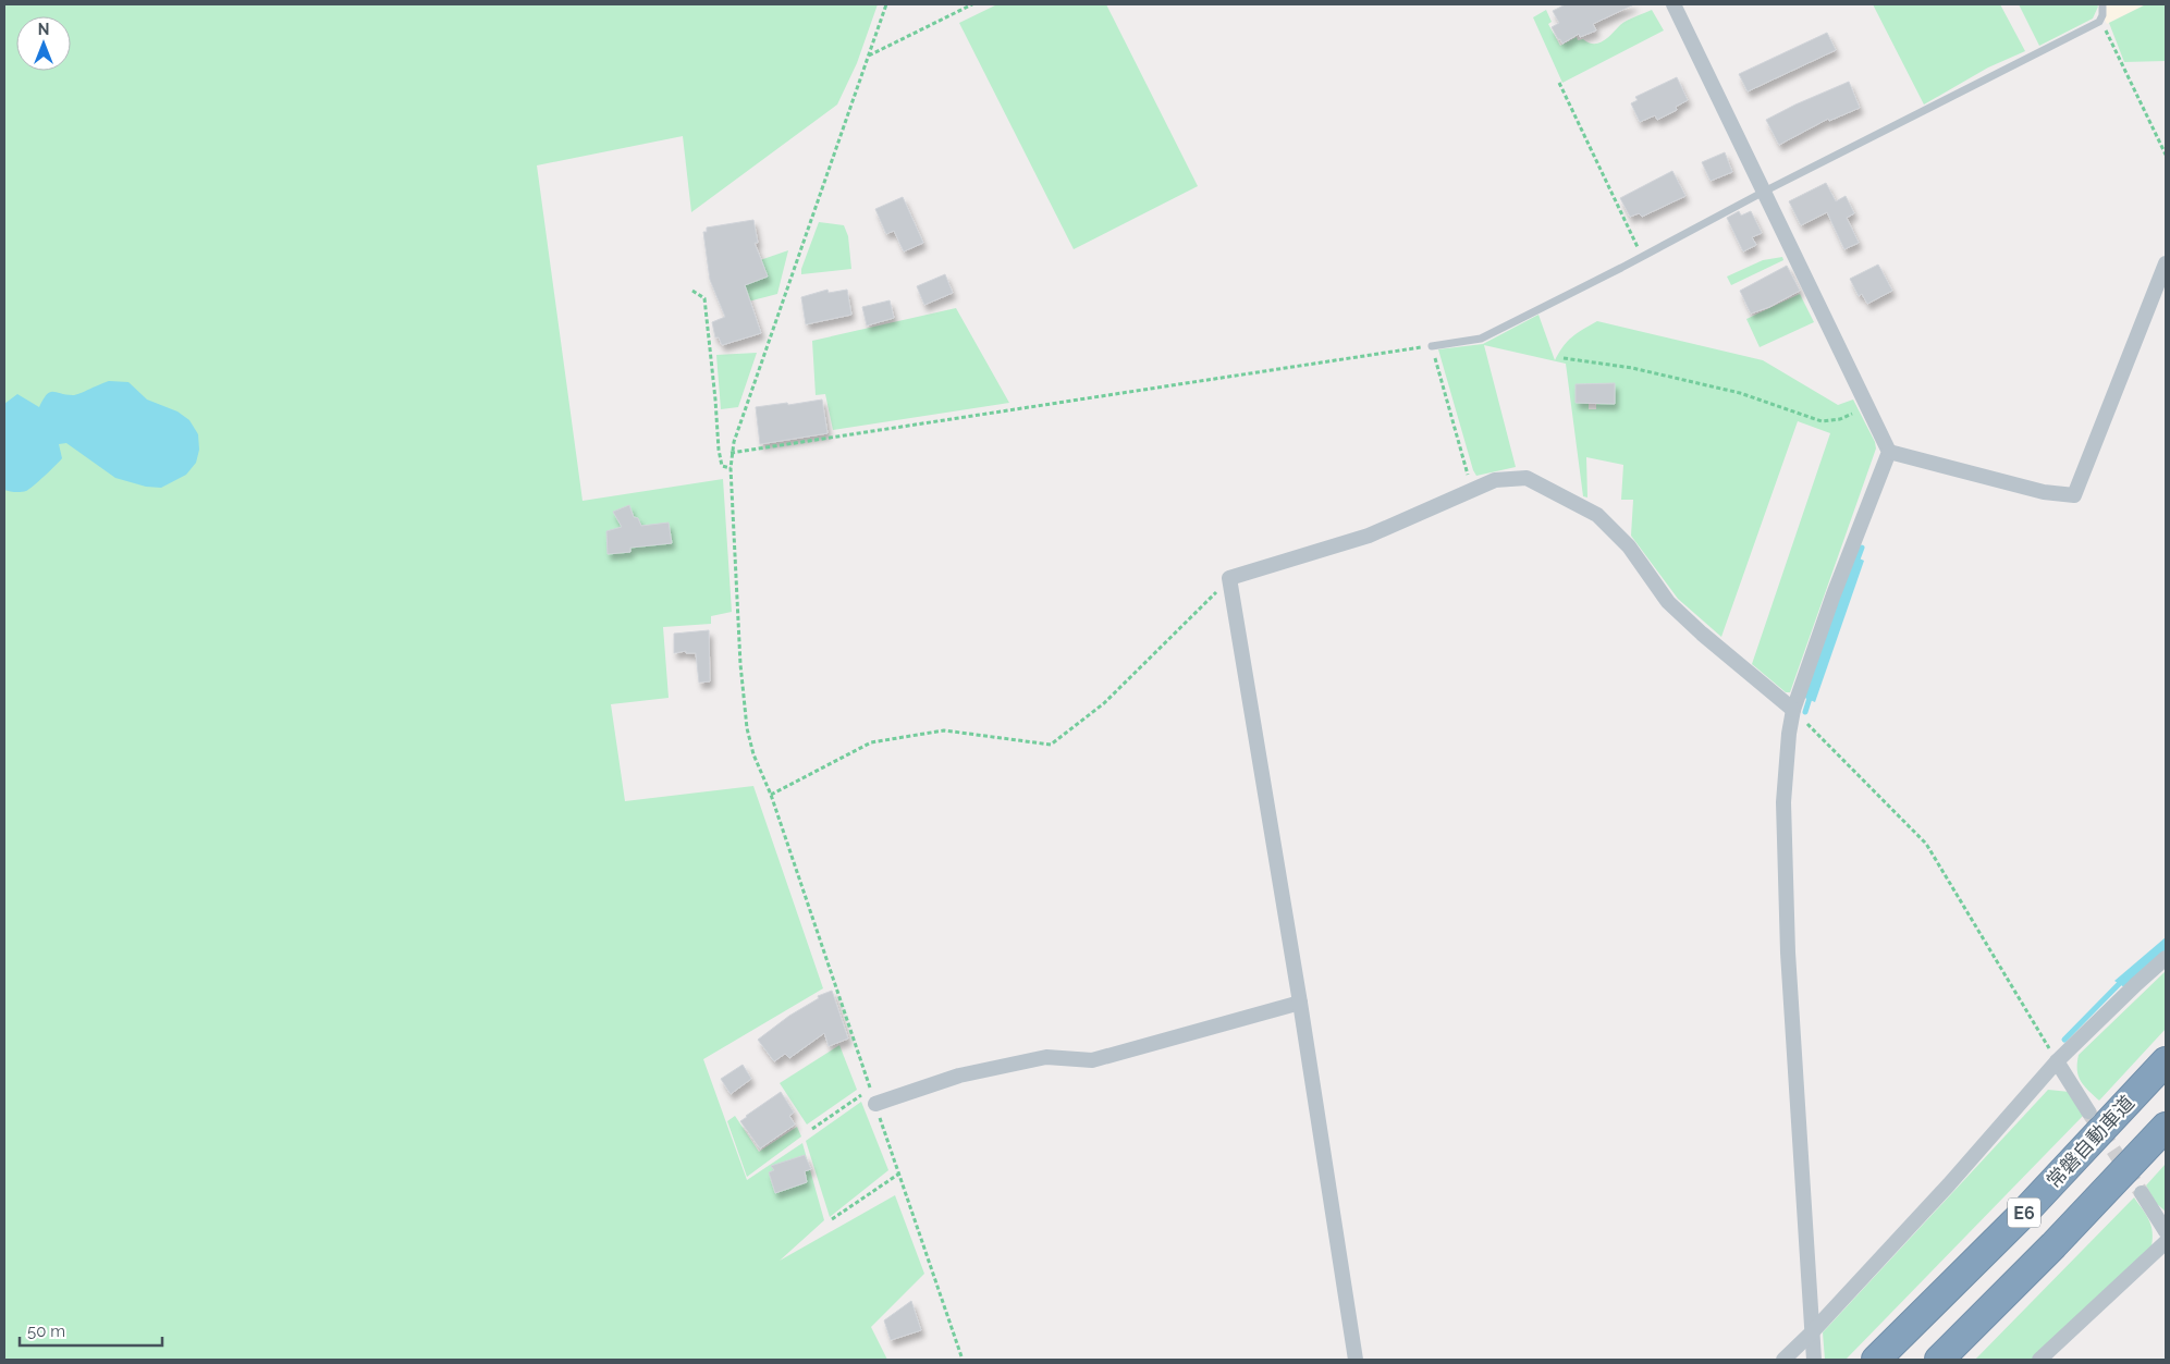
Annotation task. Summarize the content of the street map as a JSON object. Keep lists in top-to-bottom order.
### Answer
{
  "streets": {
    "highway": ["常磐自動車道", "E6"]
  },
  "scale_bar": "50 m",
  "north": "top"
}
